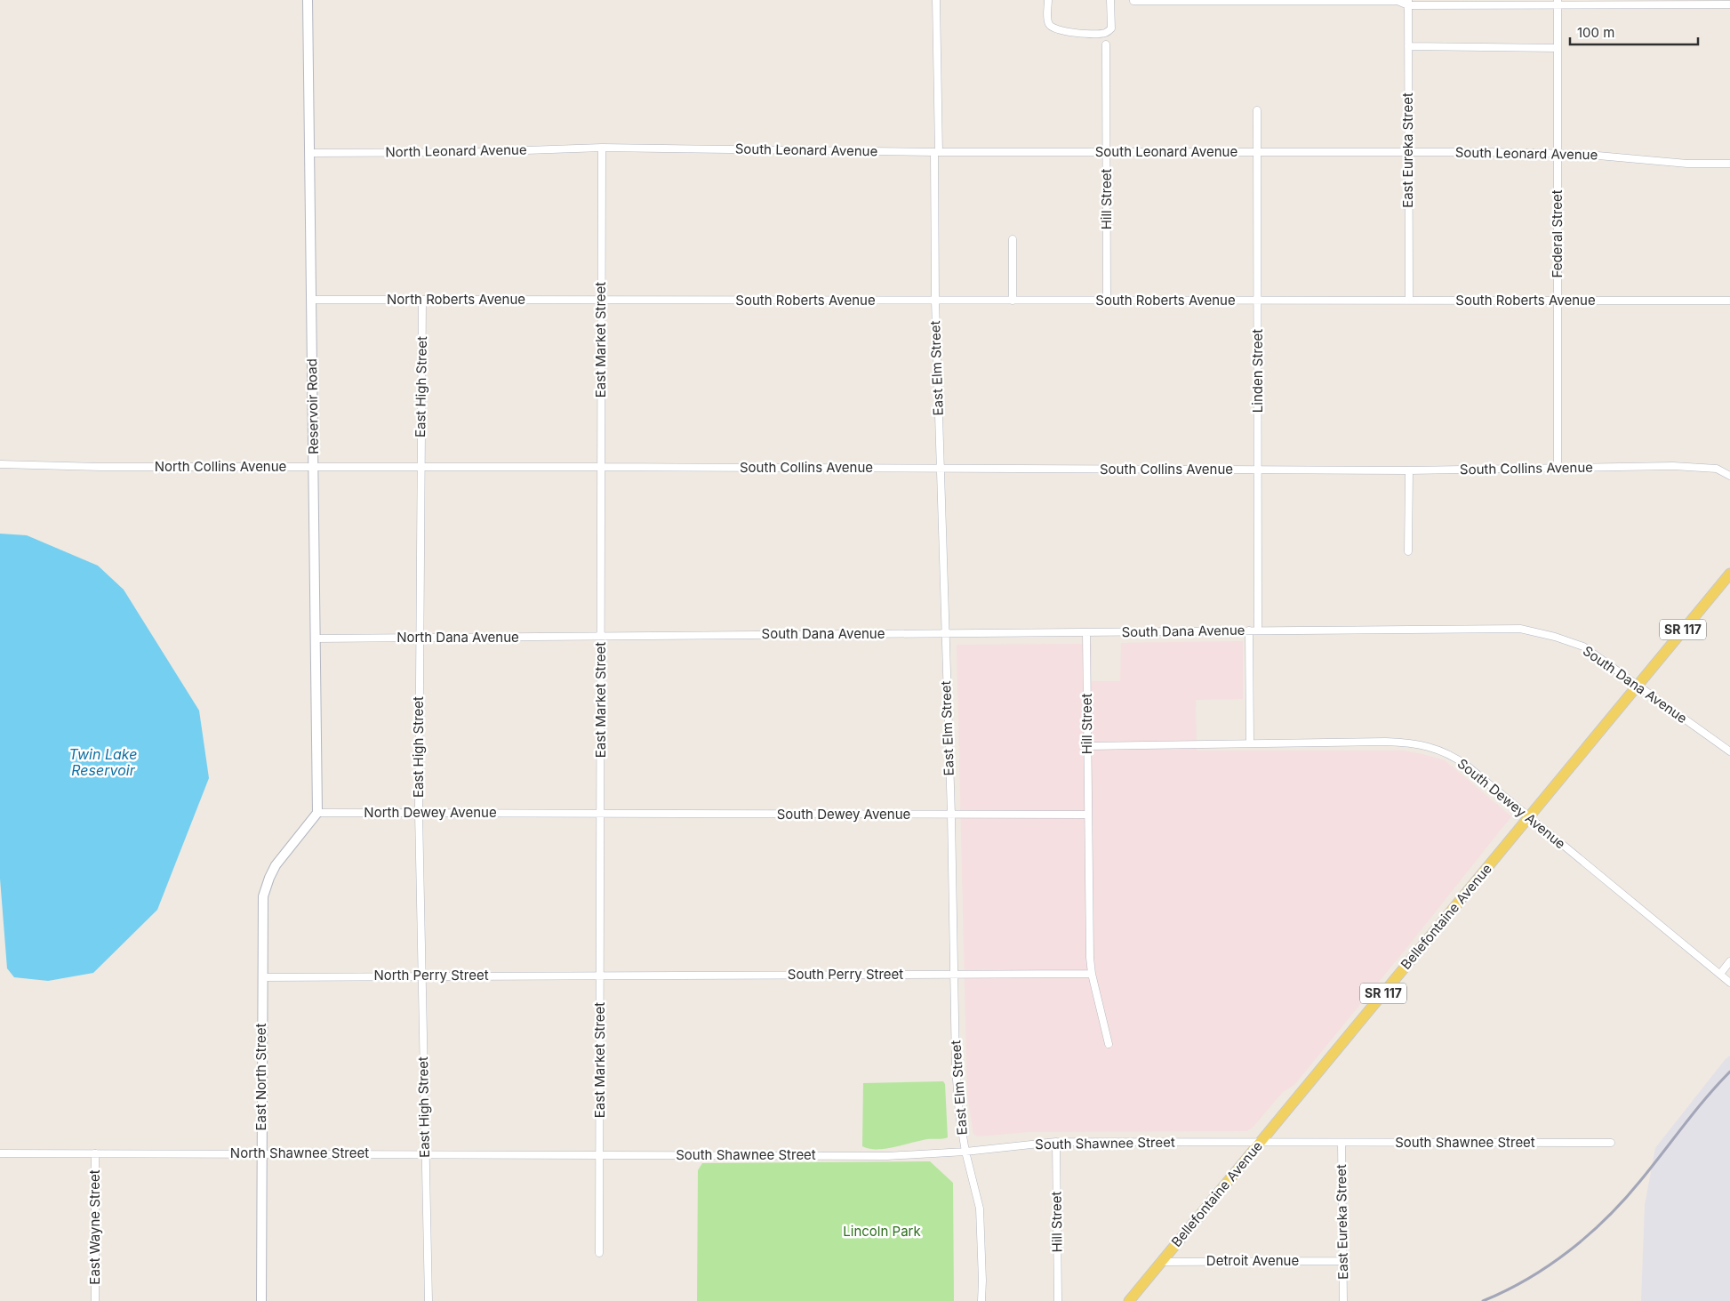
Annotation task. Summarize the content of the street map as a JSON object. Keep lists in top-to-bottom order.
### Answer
{
  "streets": {
    "main road": ["SR 117", "Bellefontaine Avenue"],
    "street": [
      "South Leonard Avenue",
      "East Eureka Street",
      "North Leonard Avenue",
      "Hill Street",
      "Federal Street",
      "North Roberts Avenue",
      "South Roberts Avenue",
      "East Market Street",
      "East Elm Street",
      "Linden Street",
      "East High Street",
      "Reservoir Road",
      "North Collins Avenue",
      "South Collins Avenue",
      "South Dana Avenue",
      "North Dana Avenue",
      "South Dewey Avenue",
      "North Dewey Avenue",
      "South Perry Street",
      "North Perry Street",
      "East North Street",
      "South Shawnee Street",
      "North Shawnee Street",
      "East Wayne Street",
      "Detroit Avenue"
    ]
  },
  "crossings": [
    ["South Leonard Avenue", "East Eureka Street"],
    ["South Leonard Avenue", "North Leonard Avenue"],
    ["South Leonard Avenue", "Hill Street"],
    ["South Leonard Avenue", "Federal Street"],
    ["South Leonard Avenue", "East Market Street"],
    ["South Leonard Avenue", "East Elm Street"],
    ["South Leonard Avenue", "Linden Street"],
    ["East Eureka Street", "South Roberts Avenue"],
    ["East Eureka Street", "South Shawnee Street"],
    ["East Eureka Street", "Detroit Avenue"],
    ["North Leonard Avenue", "East Market Street"],
    ["North Leonard Avenue", "Reservoir Road"],
    ["Hill Street", "South Roberts Avenue"],
    ["Hill Street", "South Dana Avenue"],
    ["Hill Street", "South Dewey Avenue"],
    ["Hill Street", "South Perry Street"],
    ["Hill Street", "South Shawnee Street"],
    ["Federal Street", "South Roberts Avenue"],
    ["Federal Street", "South Collins Avenue"],
    ["North Roberts Avenue", "South Roberts Avenue"],
    ["North Roberts Avenue", "East Market Street"],
    ["North Roberts Avenue", "East High Street"],
    ["North Roberts Avenue", "Reservoir Road"],
    ["South Roberts Avenue", "East Market Street"],
    ["South Roberts Avenue", "East Elm Street"],
    ["South Roberts Avenue", "Linden Street"],
    ["East Market Street", "North Collins Avenue"],
    ["East Market Street", "South Collins Avenue"],
    ["East Market Street", "South Dana Avenue"],
    ["East Market Street", "North Dana Avenue"],
    ["East Market Street", "South Dewey Avenue"],
    ["East Market Street", "North Dewey Avenue"],
    ["East Market Street", "South Perry Street"],
    ["East Market Street", "North Perry Street"],
    ["East Market Street", "South Shawnee Street"],
    ["East Market Street", "North Shawnee Street"],
    ["East Elm Street", "South Collins Avenue"],
    ["East Elm Street", "South Dana Avenue"],
    ["East Elm Street", "South Dewey Avenue"],
    ["East Elm Street", "South Perry Street"],
    ["East Elm Street", "South Shawnee Street"],
    ["Linden Street", "South Collins Avenue"],
    ["Linden Street", "South Dana Avenue"],
    ["East High Street", "North Collins Avenue"],
    ["East High Street", "North Dana Avenue"],
    ["East High Street", "North Dewey Avenue"],
    ["East High Street", "North Perry Street"],
    ["East High Street", "North Shawnee Street"],
    ["Reservoir Road", "North Collins Avenue"],
    ["Reservoir Road", "North Dana Avenue"],
    ["Reservoir Road", "North Dewey Avenue"],
    ["Reservoir Road", "East North Street"],
    ["North Collins Avenue", "South Collins Avenue"],
    ["South Dana Avenue", "North Dana Avenue"],
    ["South Dana Avenue", "Bellefontaine Avenue"],
    ["South Dewey Avenue", "North Dewey Avenue"],
    ["South Dewey Avenue", "Bellefontaine Avenue"],
    ["North Dewey Avenue", "East North Street"],
    ["Bellefontaine Avenue", "South Shawnee Street"],
    ["Bellefontaine Avenue", "Detroit Avenue"],
    ["South Perry Street", "North Perry Street"],
    ["North Perry Street", "East North Street"],
    ["East North Street", "North Shawnee Street"],
    ["South Shawnee Street", "North Shawnee Street"],
    ["North Shawnee Street", "East Wayne Street"]
  ],
  "water": ["Twin Lake Reservoir"],
  "parks": ["Lincoln Park"],
  "scale_bar": "100 m"
}
